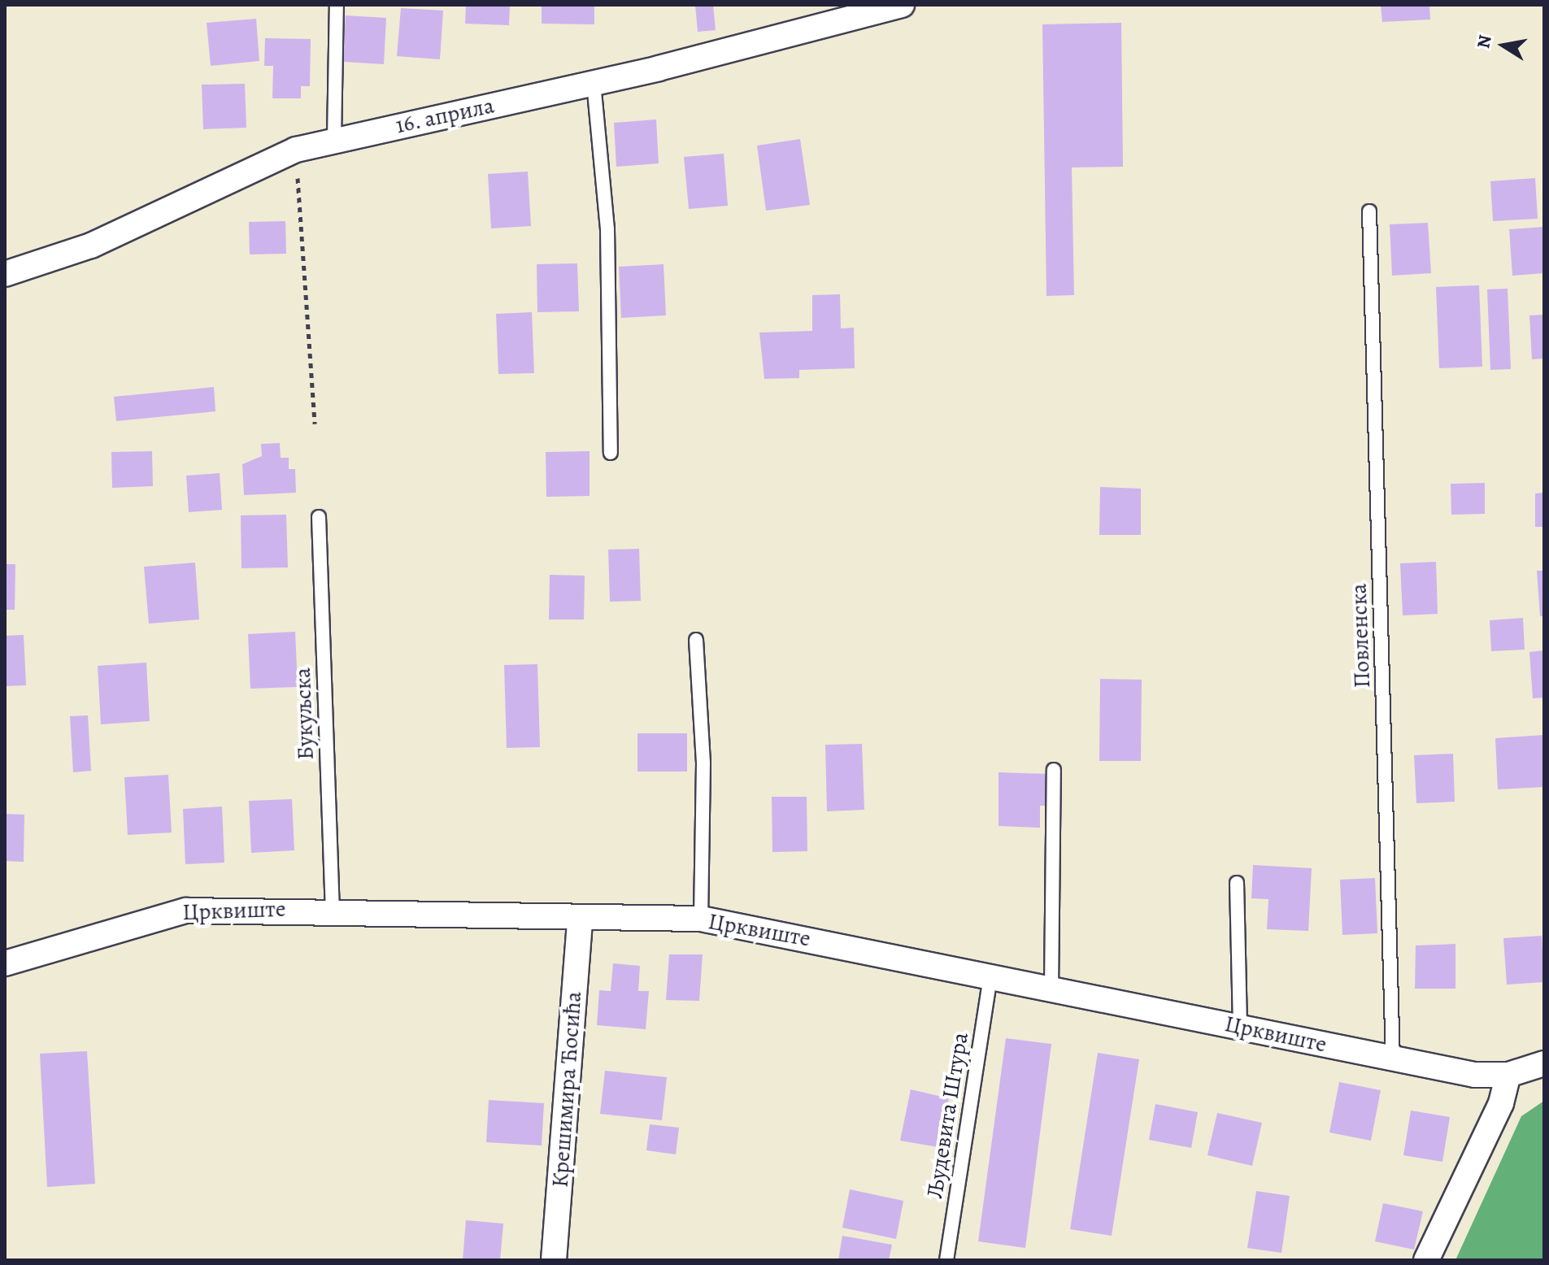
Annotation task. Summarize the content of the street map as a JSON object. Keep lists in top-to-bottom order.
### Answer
{
  "streets": {
    "street": ["16. априла", "Црквиште", "Крешимира Ћосића"],
    "lane": ["Повленска", "Букуљска", "Људевита Штура"]
  },
  "crossings": [
    ["Повленска", "Црквиште"],
    ["Букуљска", "Црквиште"],
    ["Црквиште", "Крешимира Ћосића"],
    ["Црквиште", "Људевита Штура"]
  ],
  "north": "left"
}
